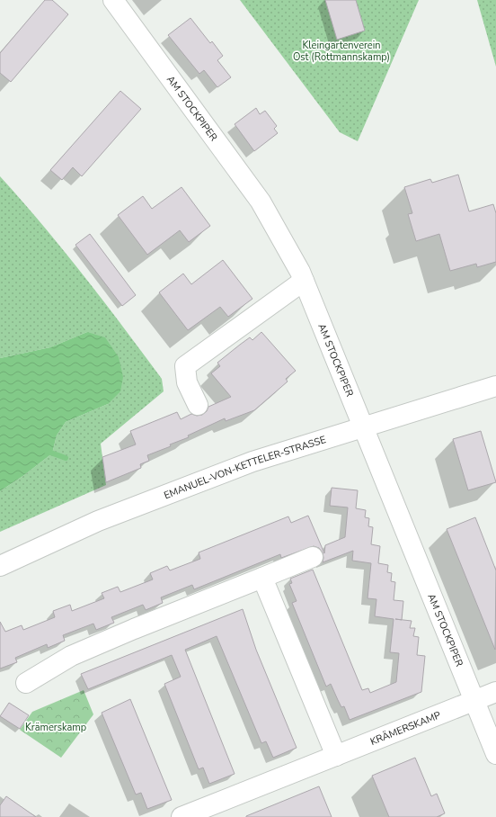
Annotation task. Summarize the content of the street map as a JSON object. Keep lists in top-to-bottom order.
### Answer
{
  "streets": {
    "street": ["AM STOCKPIPER", "EMANUEL-VON-KETTELER-STRASSE", "KRÄMERSKAMP"]
  },
  "crossings": [
    ["AM STOCKPIPER", "EMANUEL-VON-KETTELER-STRASSE"],
    ["AM STOCKPIPER", "KRÄMERSKAMP"]
  ],
  "parks": ["Kleingartenverein Ost (Rottmannskamp)", "Krämerskamp"]
}
